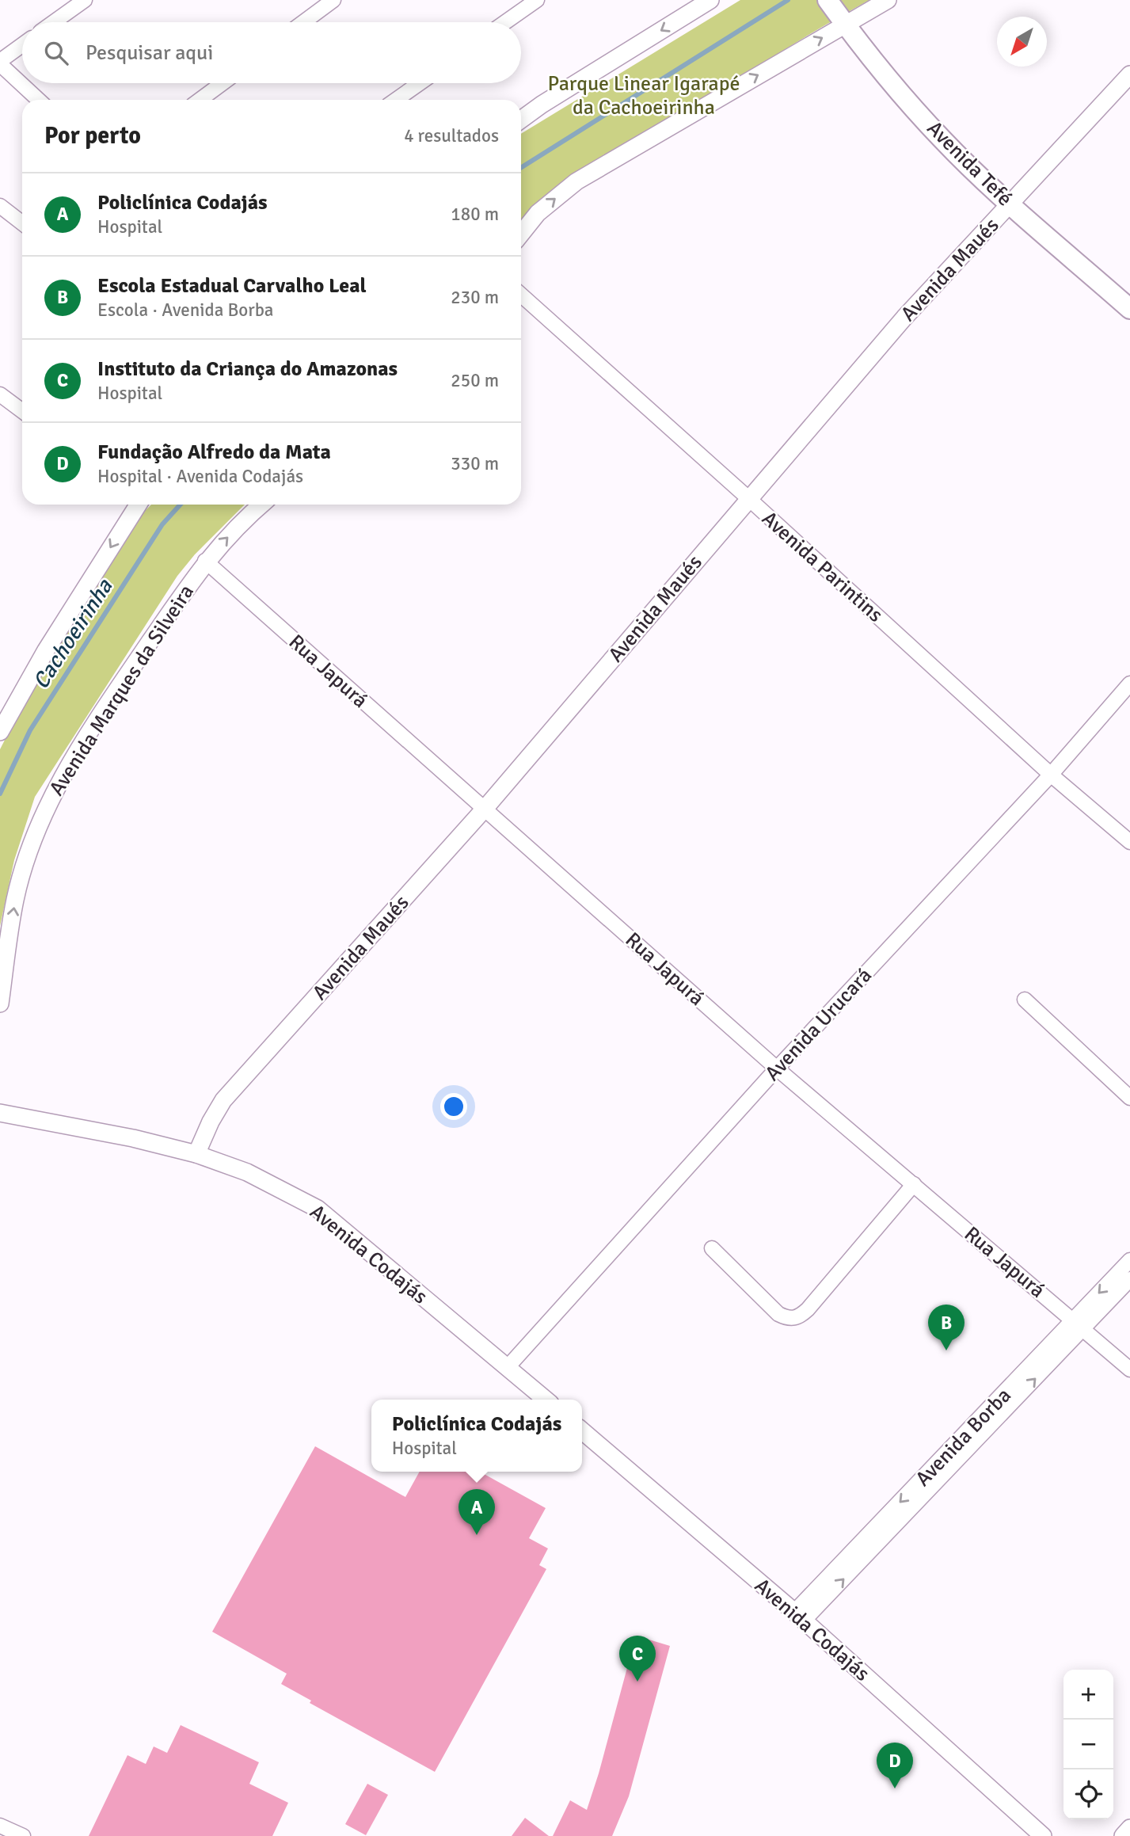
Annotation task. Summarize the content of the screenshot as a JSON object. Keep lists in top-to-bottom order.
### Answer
{
  "streets": {
    "main road": ["Avenida Tefé"],
    "street": [
      "Avenida Maués",
      "Avenida Parintins",
      "Rua Japurá",
      "Avenida Marques da Silveira",
      "Avenida Urucará",
      "Avenida Codajás",
      "Avenida Borba"
    ]
  },
  "crossings": [
    ["Avenida Tefé", "Avenida Maués"],
    ["Avenida Maués", "Avenida Parintins"],
    ["Avenida Maués", "Rua Japurá"],
    ["Avenida Maués", "Avenida Codajás"],
    ["Avenida Parintins", "Avenida Urucará"],
    ["Rua Japurá", "Avenida Marques da Silveira"],
    ["Rua Japurá", "Avenida Urucará"],
    ["Rua Japurá", "Avenida Borba"],
    ["Avenida Urucará", "Avenida Codajás"],
    ["Avenida Codajás", "Avenida Borba"]
  ],
  "water": ["Cachoeirinha"],
  "parks": ["Parque Linear Igarapé da Cachoeirinha"],
  "north": "bottom left",
  "page": {
    "search": "Pesquisar aqui",
    "heading": ["Por perto", "4 resultados"],
    "list": [
      {
        "mark": "A",
        "name": "Policlínica Codajás",
        "note": "Hospital",
        "value": "180 m"
      },
      {
        "mark": "B",
        "name": "Escola Estadual Carvalho Leal",
        "note": "Escola · Avenida Borba",
        "value": "230 m"
      },
      {
        "mark": "C",
        "name": "Instituto da Criança do Amazonas",
        "note": "Hospital",
        "value": "250 m"
      },
      {
        "mark": "D",
        "name": "Fundação Alfredo da Mata",
        "note": "Hospital · Avenida Codajás",
        "value": "330 m"
      }
    ],
    "pins": [
      "B",
      "A",
      "C",
      "D"
    ],
    "popup": ["Policlínica Codajás", "Hospital"],
    "map_buttons": ["+", "−"]
  }
}
